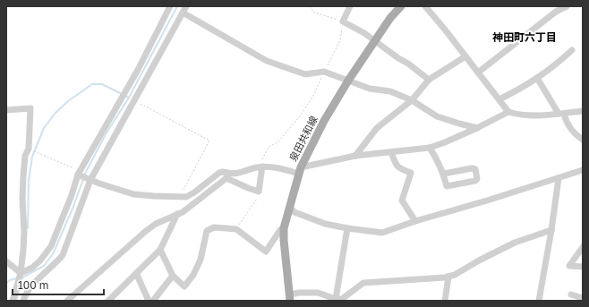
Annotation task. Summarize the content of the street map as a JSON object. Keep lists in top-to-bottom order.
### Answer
{
  "streets": {
    "main road": ["泉田共和線"]
  },
  "districts": ["神田町六丁目"],
  "scale_bar": "100 m"
}
